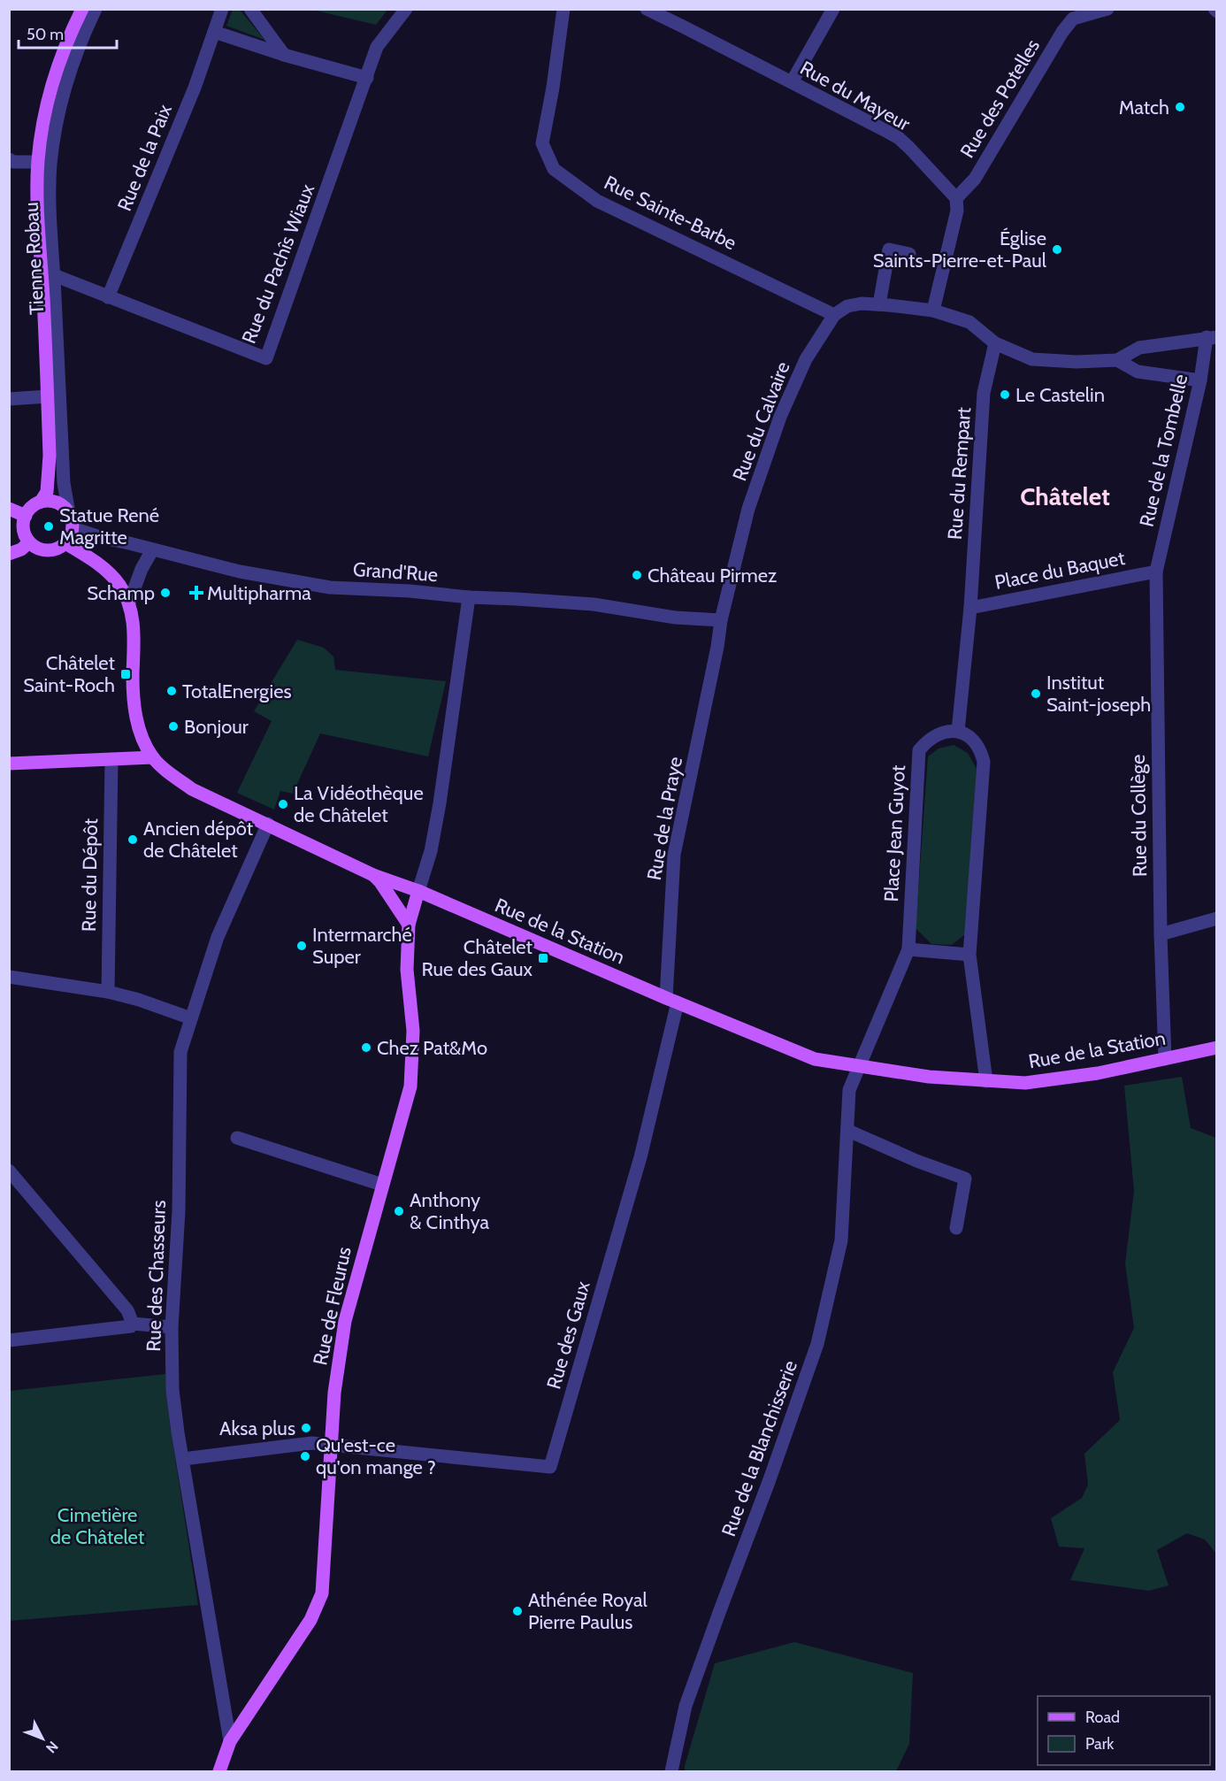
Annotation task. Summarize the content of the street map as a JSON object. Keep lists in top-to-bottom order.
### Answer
{
  "streets": {
    "main road": ["Tienne Robau", "Rue de la Station", "Rue de Fleurus"],
    "street": [
      "Rue du Mayeur",
      "Rue des Potelles",
      "Rue de la Paix",
      "Rue Sainte-Barbe",
      "Rue du Pachîs Wiaux",
      "Rue du Calvaire",
      "Rue de la Tombelle",
      "Rue du Rempart",
      "Place du Baquet",
      "Grand'Rue",
      "Rue du Collège",
      "Rue de la Praye",
      "Place Jean Guyot",
      "Rue du Dépôt",
      "Rue des Chasseurs",
      "Rue des Gaux",
      "Rue de la Blanchisserie"
    ]
  },
  "crossings": [
    ["Rue du Mayeur", "Rue des Potelles"],
    ["Rue de la Paix", "Rue du Pachîs Wiaux"],
    ["Rue Sainte-Barbe", "Rue du Calvaire"],
    ["Tienne Robau", "Rue du Pachîs Wiaux"],
    ["Tienne Robau", "Grand'Rue"],
    ["Tienne Robau", "Rue de la Station"],
    ["Rue du Calvaire", "Grand'Rue"],
    ["Rue du Calvaire", "Rue de la Praye"],
    ["Rue de la Tombelle", "Place du Baquet"],
    ["Rue de la Tombelle", "Rue du Collège"],
    ["Rue du Rempart", "Place du Baquet"],
    ["Rue du Rempart", "Place Jean Guyot"],
    ["Place du Baquet", "Rue du Collège"],
    ["Grand'Rue", "Rue de la Praye"],
    ["Grand'Rue", "Rue de la Station"],
    ["Rue du Collège", "Rue de la Station"],
    ["Rue de la Praye", "Rue de la Station"],
    ["Rue de la Praye", "Rue des Gaux"],
    ["Place Jean Guyot", "Rue de la Blanchisserie"],
    ["Rue de la Station", "Rue des Chasseurs"],
    ["Rue de la Station", "Rue de Fleurus"],
    ["Rue de la Station", "Rue des Gaux"],
    ["Rue de la Station", "Rue de la Blanchisserie"],
    ["Rue des Chasseurs", "Rue de Fleurus"],
    ["Rue de Fleurus", "Rue des Gaux"]
  ],
  "districts": ["Châtelet"],
  "parks": ["Cimetière de Châtelet"],
  "places": {
    "other": [
      "Match",
      "Église Saints-Pierre-et-Paul",
      "Le Castelin",
      "Statue René Magritte",
      "Château Pirmez",
      "Schamp",
      "TotalEnergies",
      "Institut Saint-joseph",
      "Bonjour",
      "La Vidéothèque de Châtelet",
      "Ancien dépôt de Châtelet",
      "Intermarché Super",
      "Chez Pat&Mo",
      "Anthony & Cinthya",
      "Aksa plus",
      "Qu'est-ce qu'on mange ?",
      "Athénée Royal Pierre Paulus"
    ],
    "health": ["Multipharma"],
    "transit": ["Châtelet Saint-Roch", "Châtelet Rue des Gaux"]
  },
  "legend": ["Road", "Park"],
  "scale_bar": "50 m",
  "north": "bottom right"
}
